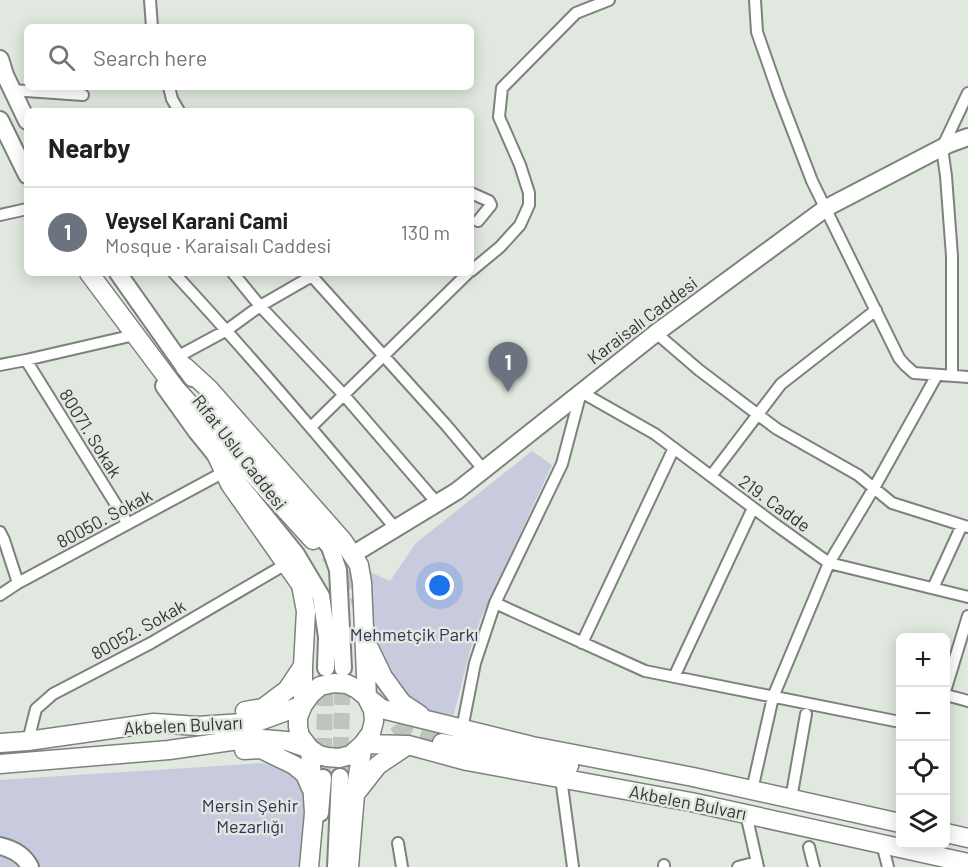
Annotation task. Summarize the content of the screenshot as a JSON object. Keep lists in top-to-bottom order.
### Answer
{
  "streets": {
    "main road": ["Karaisalı Caddesi", "Rıfat Uslu Caddesi", "Akbelen Bulvarı"],
    "street": [
      "80071. Sokak",
      "219. Cadde",
      "80050. Sokak",
      "80052. Sokak"
    ]
  },
  "crossings": [
    ["Karaisalı Caddesi", "219. Cadde"],
    ["80071. Sokak", "80050. Sokak"],
    ["80052. Sokak", "Akbelen Bulvarı"]
  ],
  "parks": ["Mehmetçik Parkı", "Mersin Şehir Mezarlığı"],
  "page": {
    "search": "Search here",
    "heading": "Nearby",
    "list": [
      {
        "mark": "1",
        "name": "Veysel Karani Cami",
        "note": "Mosque · Karaisalı Caddesi",
        "value": "130 m"
      }
    ],
    "pins": "1",
    "map_buttons": ["+", "−"]
  }
}
